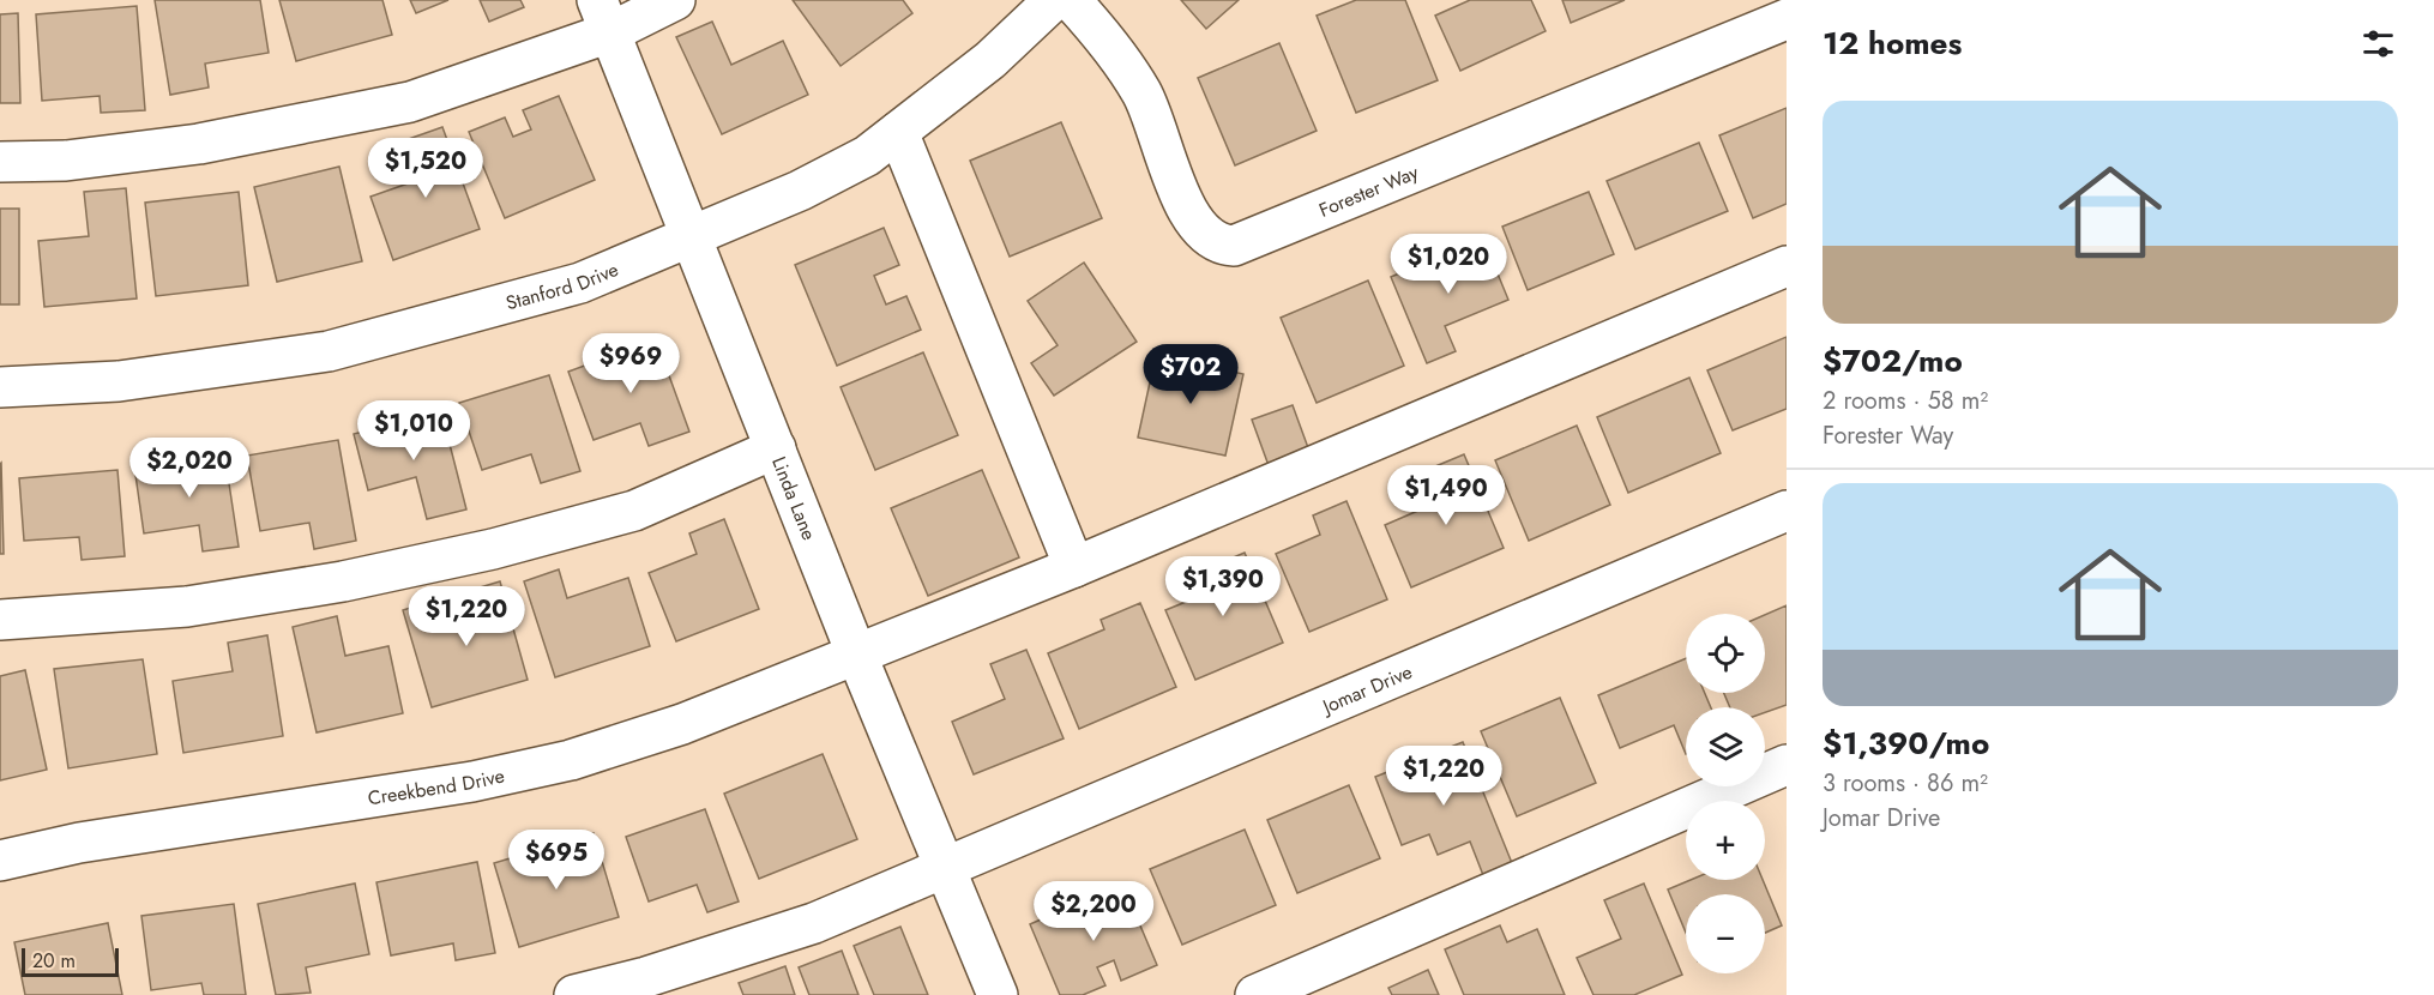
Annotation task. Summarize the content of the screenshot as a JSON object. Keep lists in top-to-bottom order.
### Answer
{
  "streets": {
    "street": [
      "Forester Way",
      "Stanford Drive",
      "Linda Lane",
      "Jomar Drive",
      "Creekbend Drive"
    ]
  },
  "crossings": [
    ["Stanford Drive", "Linda Lane"],
    ["Linda Lane", "Jomar Drive"],
    ["Linda Lane", "Creekbend Drive"]
  ],
  "scale_bar": "20 m",
  "page": {
    "heading": "12 homes",
    "list": [
      {
        "name": "$702/mo",
        "note": "2 rooms · 58 m² · Forester Way"
      },
      {
        "name": "$1,390/mo",
        "note": "3 rooms · 86 m² · Jomar Drive"
      }
    ],
    "price": [
      "$1,520",
      "$1,020",
      "$969",
      "$702",
      "$1,010",
      "$2,020",
      "$1,490",
      "$1,390",
      "$1,220",
      "$1,220",
      "$695",
      "$2,200"
    ],
    "map_buttons": ["+", "−"],
    "scale": "20 m"
  }
}
